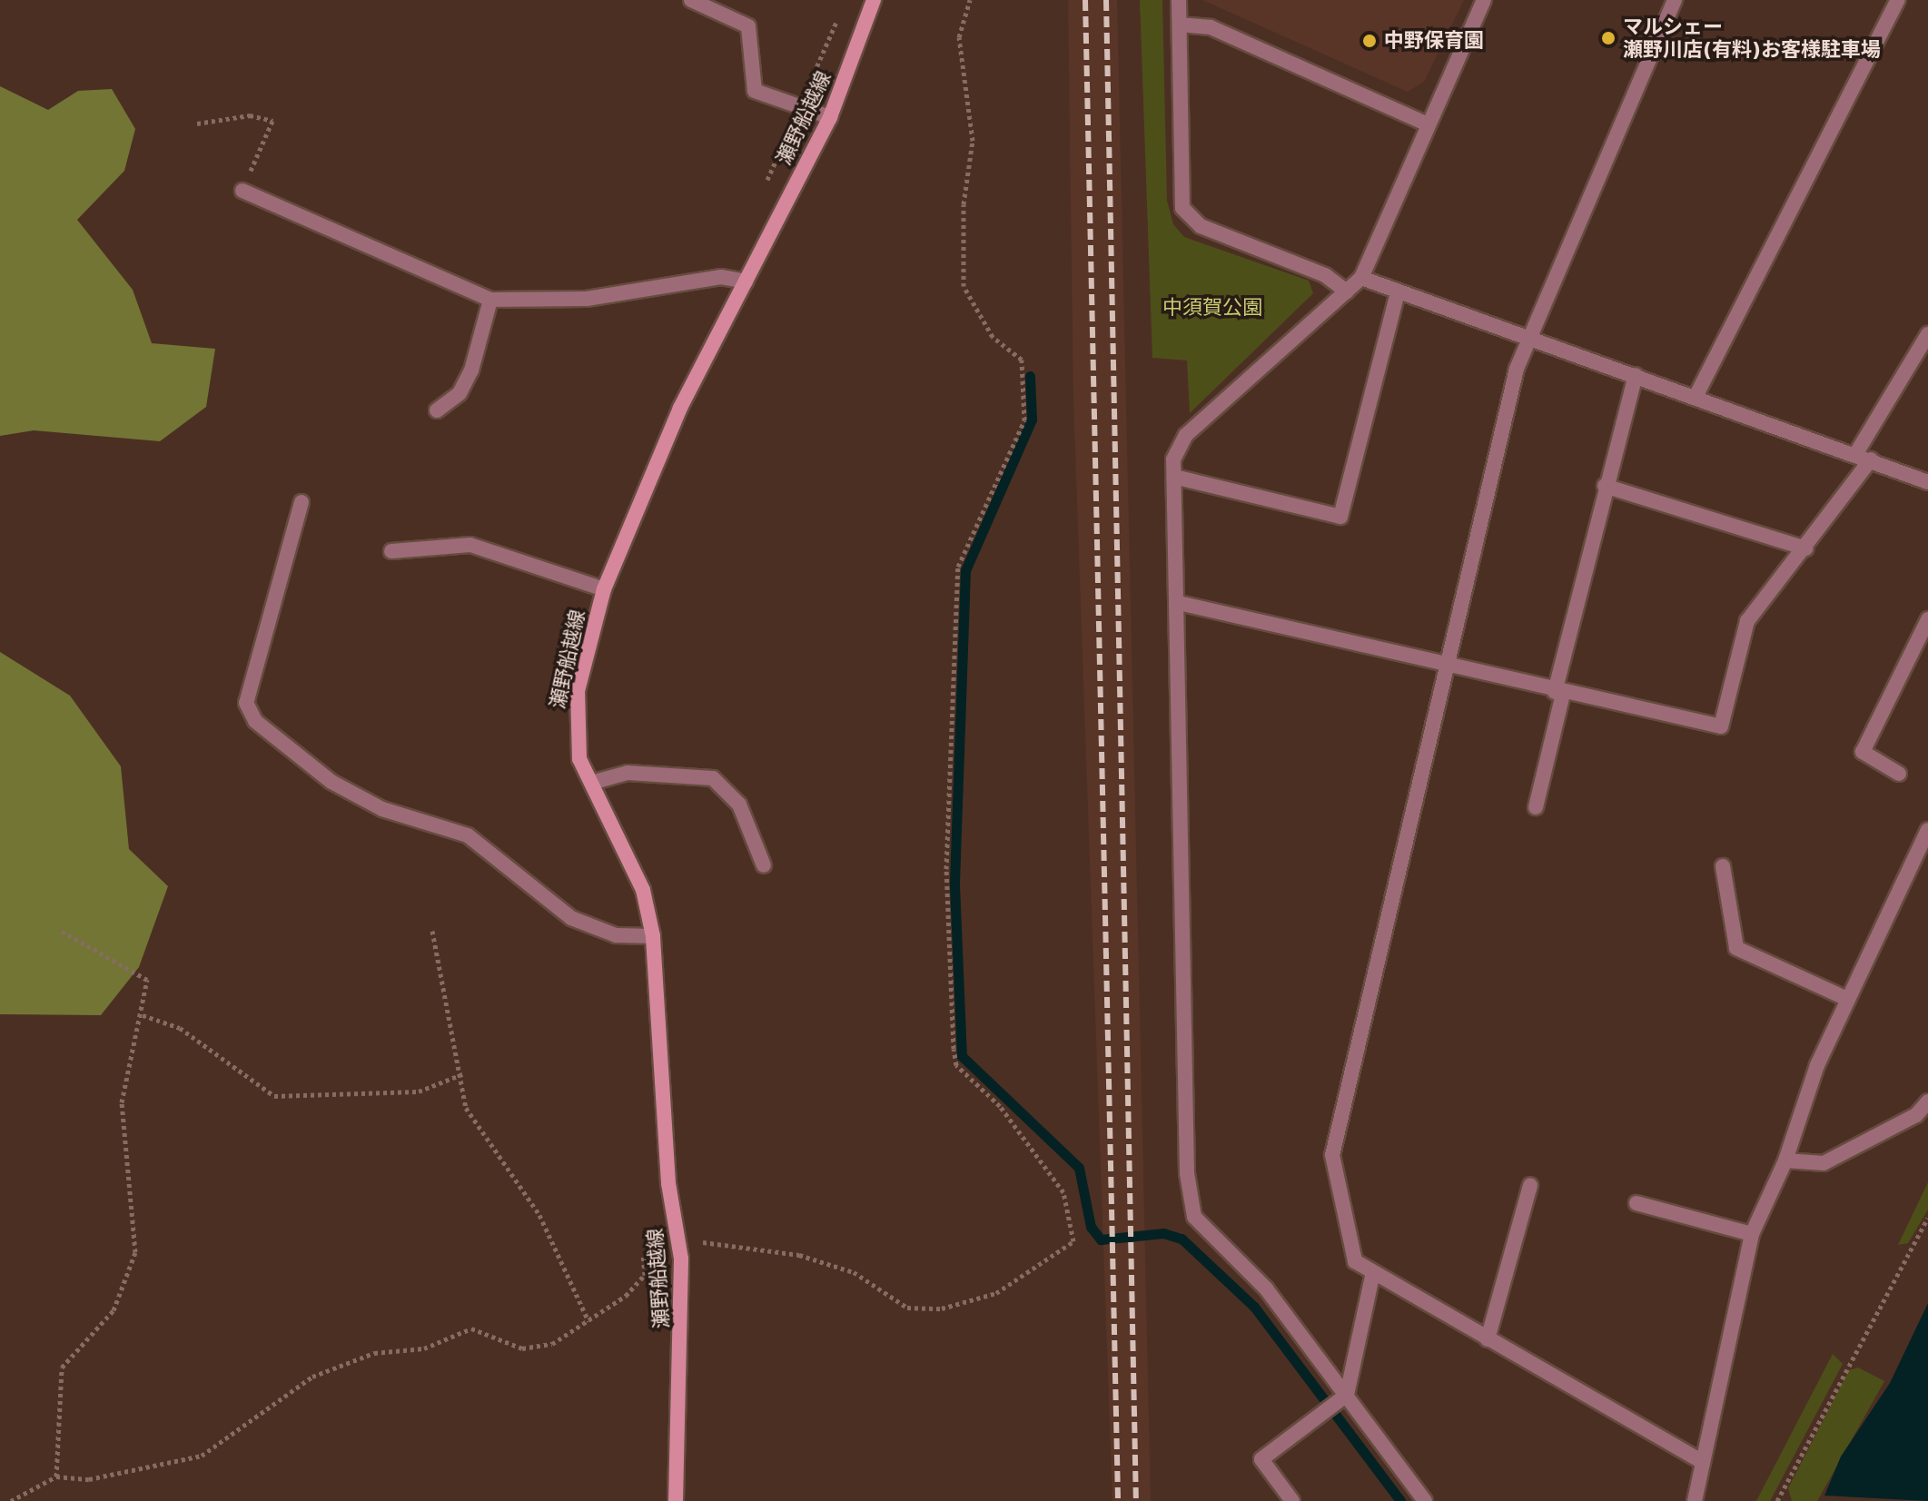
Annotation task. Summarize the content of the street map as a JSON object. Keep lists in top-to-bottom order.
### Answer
{
  "streets": {
    "main road": ["瀬野船越線"]
  },
  "parks": ["中須賀公園"],
  "places": ["マルシェー 瀬野川店(有料)お客様駐車場", "中野保育園"]
}
